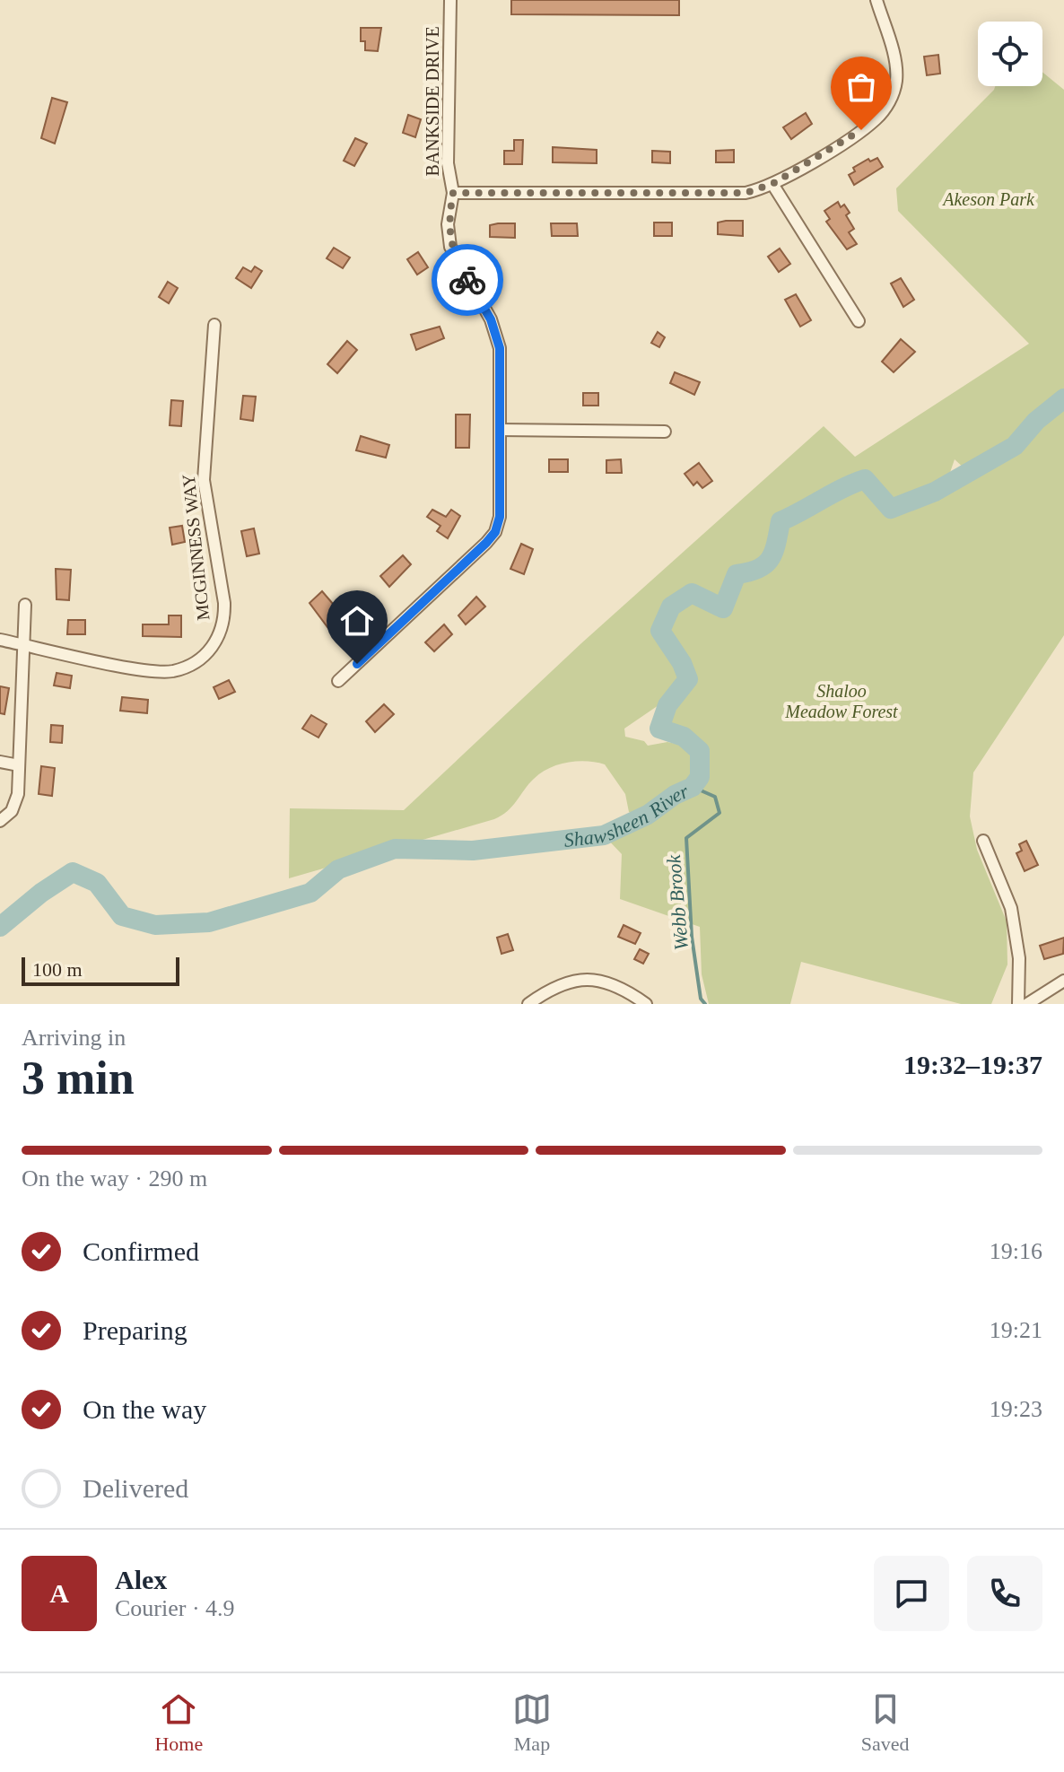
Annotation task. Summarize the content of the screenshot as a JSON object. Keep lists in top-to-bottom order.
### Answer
{
  "streets": {
    "street": ["BANKSIDE DRIVE", "MCGINNESS WAY"]
  },
  "water": ["Shawsheen River", "Webb Brook"],
  "parks": ["Akeson Park", "Shaloo Meadow Forest"],
  "scale_bar": "100 m",
  "page": {
    "scale": "100 m",
    "heading": ["3 min", "Arriving in", "19:32–19:37"],
    "panel": ["Alex", "Courier · 4.9"],
    "bar": "On the way · 290 m",
    "list": [
      ["Confirmed", "19:16"],
      ["Preparing", "19:21"],
      ["On the way", "19:23"],
      "Delivered"
    ],
    "round": "A",
    "tabs": ["Home", "Map", "Saved"]
  }
}
